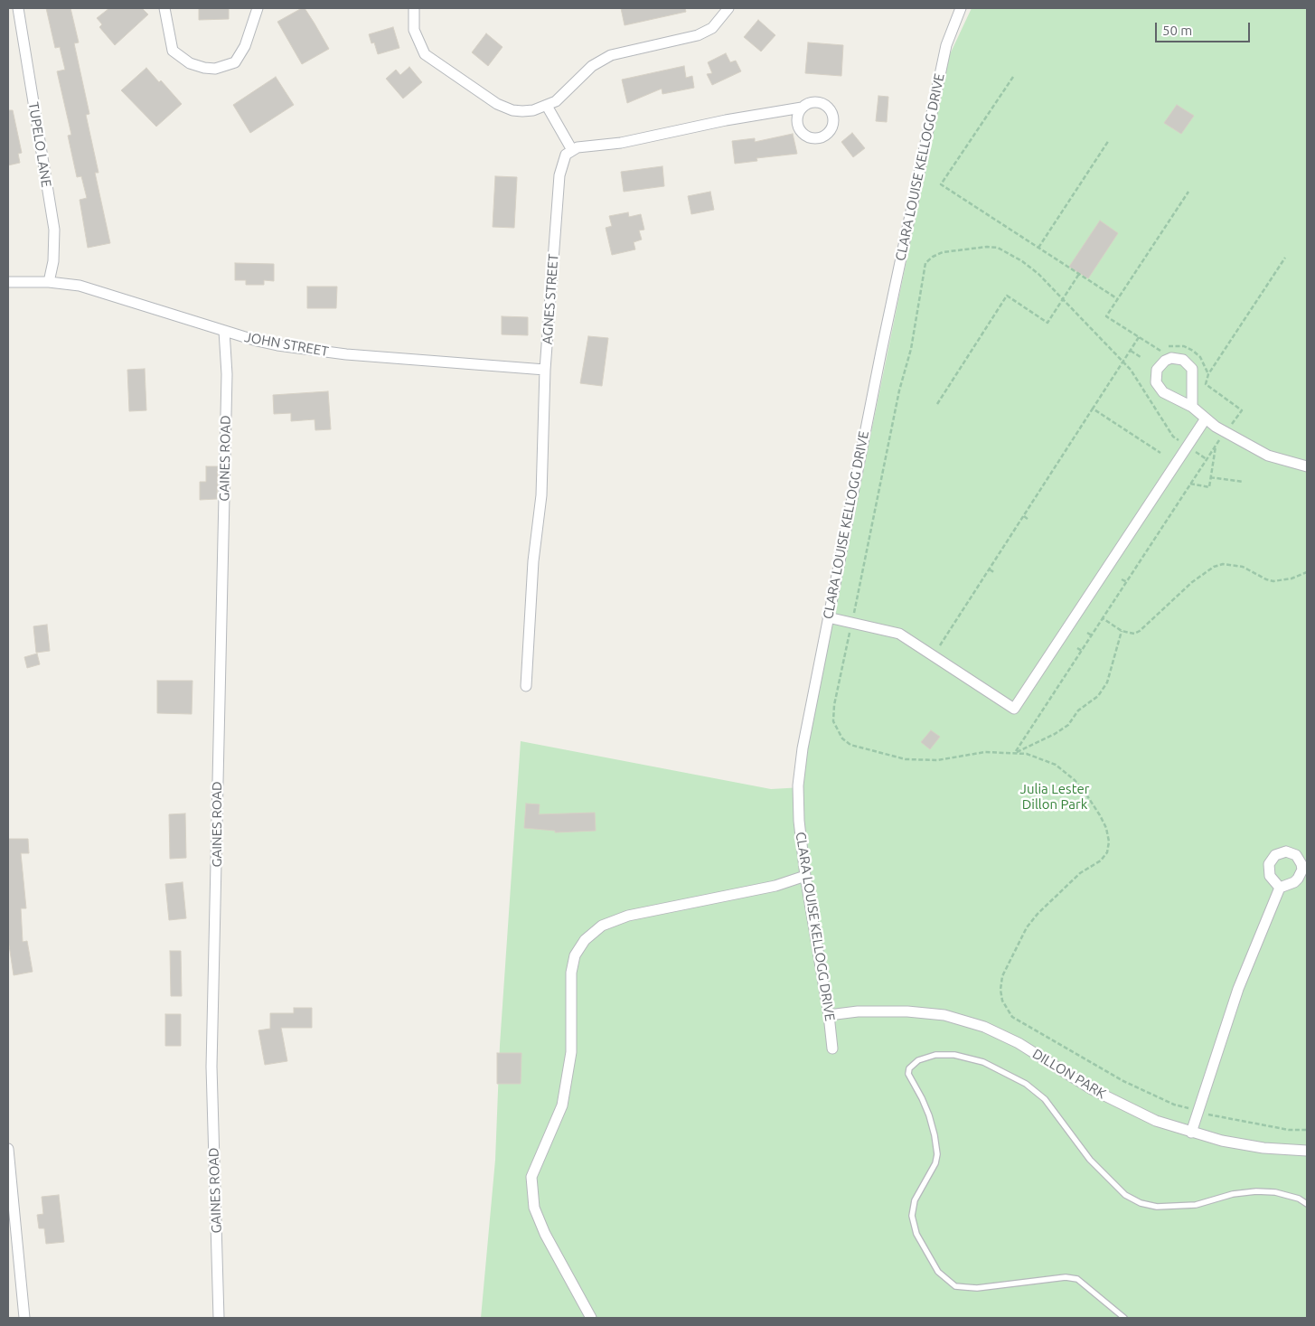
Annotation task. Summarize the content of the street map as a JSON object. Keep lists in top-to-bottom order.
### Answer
{
  "streets": {
    "street": [
      "TUPELO LANE",
      "CLARA LOUISE KELLOGG DRIVE",
      "AGNES STREET",
      "JOHN STREET",
      "GAINES ROAD",
      "DILLON PARK"
    ]
  },
  "crossings": [
    ["TUPELO LANE", "JOHN STREET"],
    ["CLARA LOUISE KELLOGG DRIVE", "DILLON PARK"],
    ["AGNES STREET", "JOHN STREET"],
    ["JOHN STREET", "GAINES ROAD"]
  ],
  "parks": ["Julia Lester Dillon Park"],
  "scale_bar": "50 m"
}
